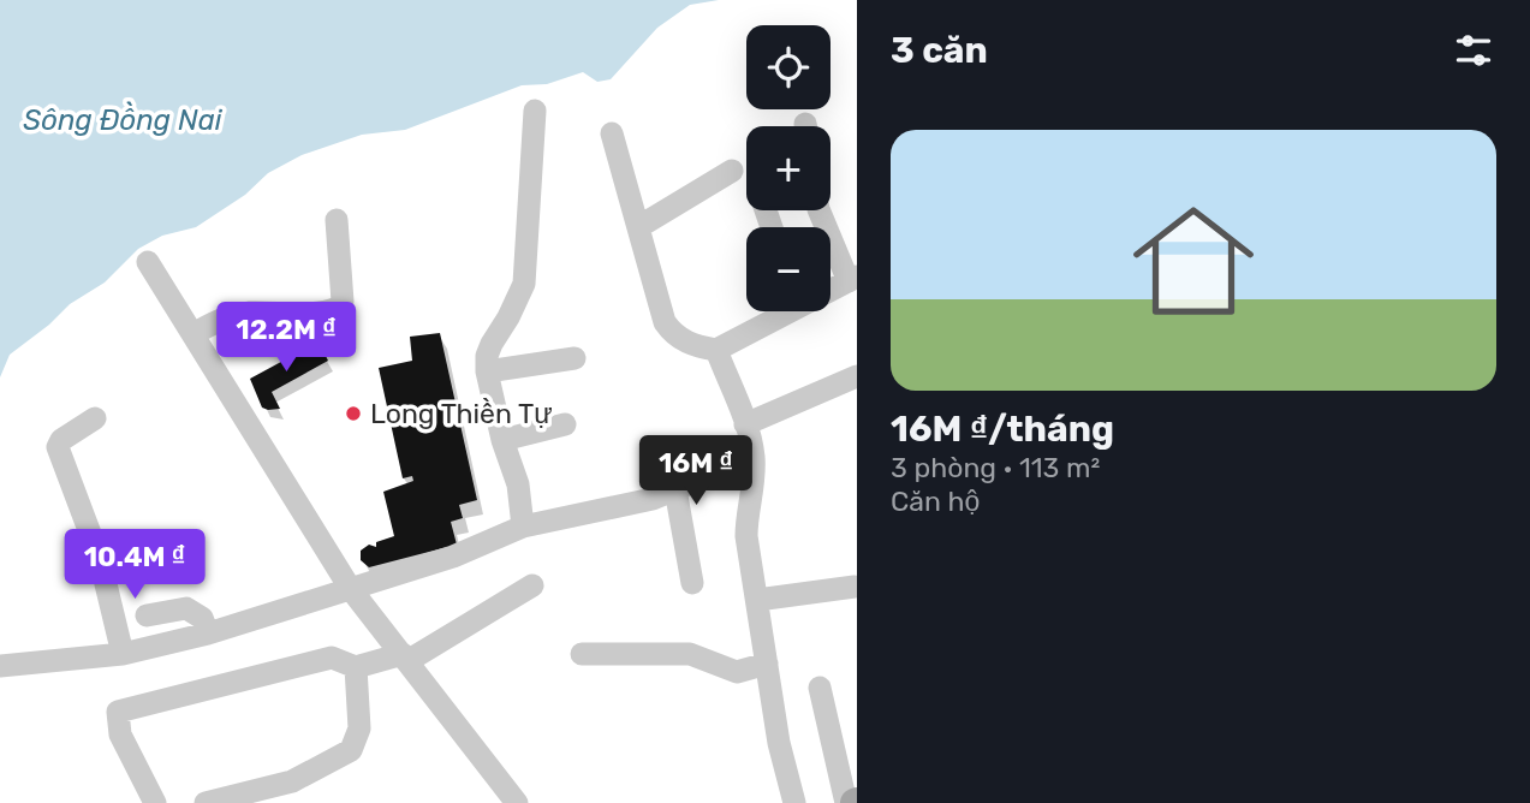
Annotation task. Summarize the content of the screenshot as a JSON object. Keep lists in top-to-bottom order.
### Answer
{
  "water": ["Sông Đồng Nai"],
  "places": ["Long Thiền Tự"],
  "page": {
    "heading": "3 căn",
    "map_buttons": ["+", "−"],
    "list": [
      {
        "name": "16M ₫/tháng",
        "note": "3 phòng · 113 m² · Căn hộ"
      }
    ],
    "price": ["12.2M ₫", "16M ₫", "10.4M ₫"]
  }
}
